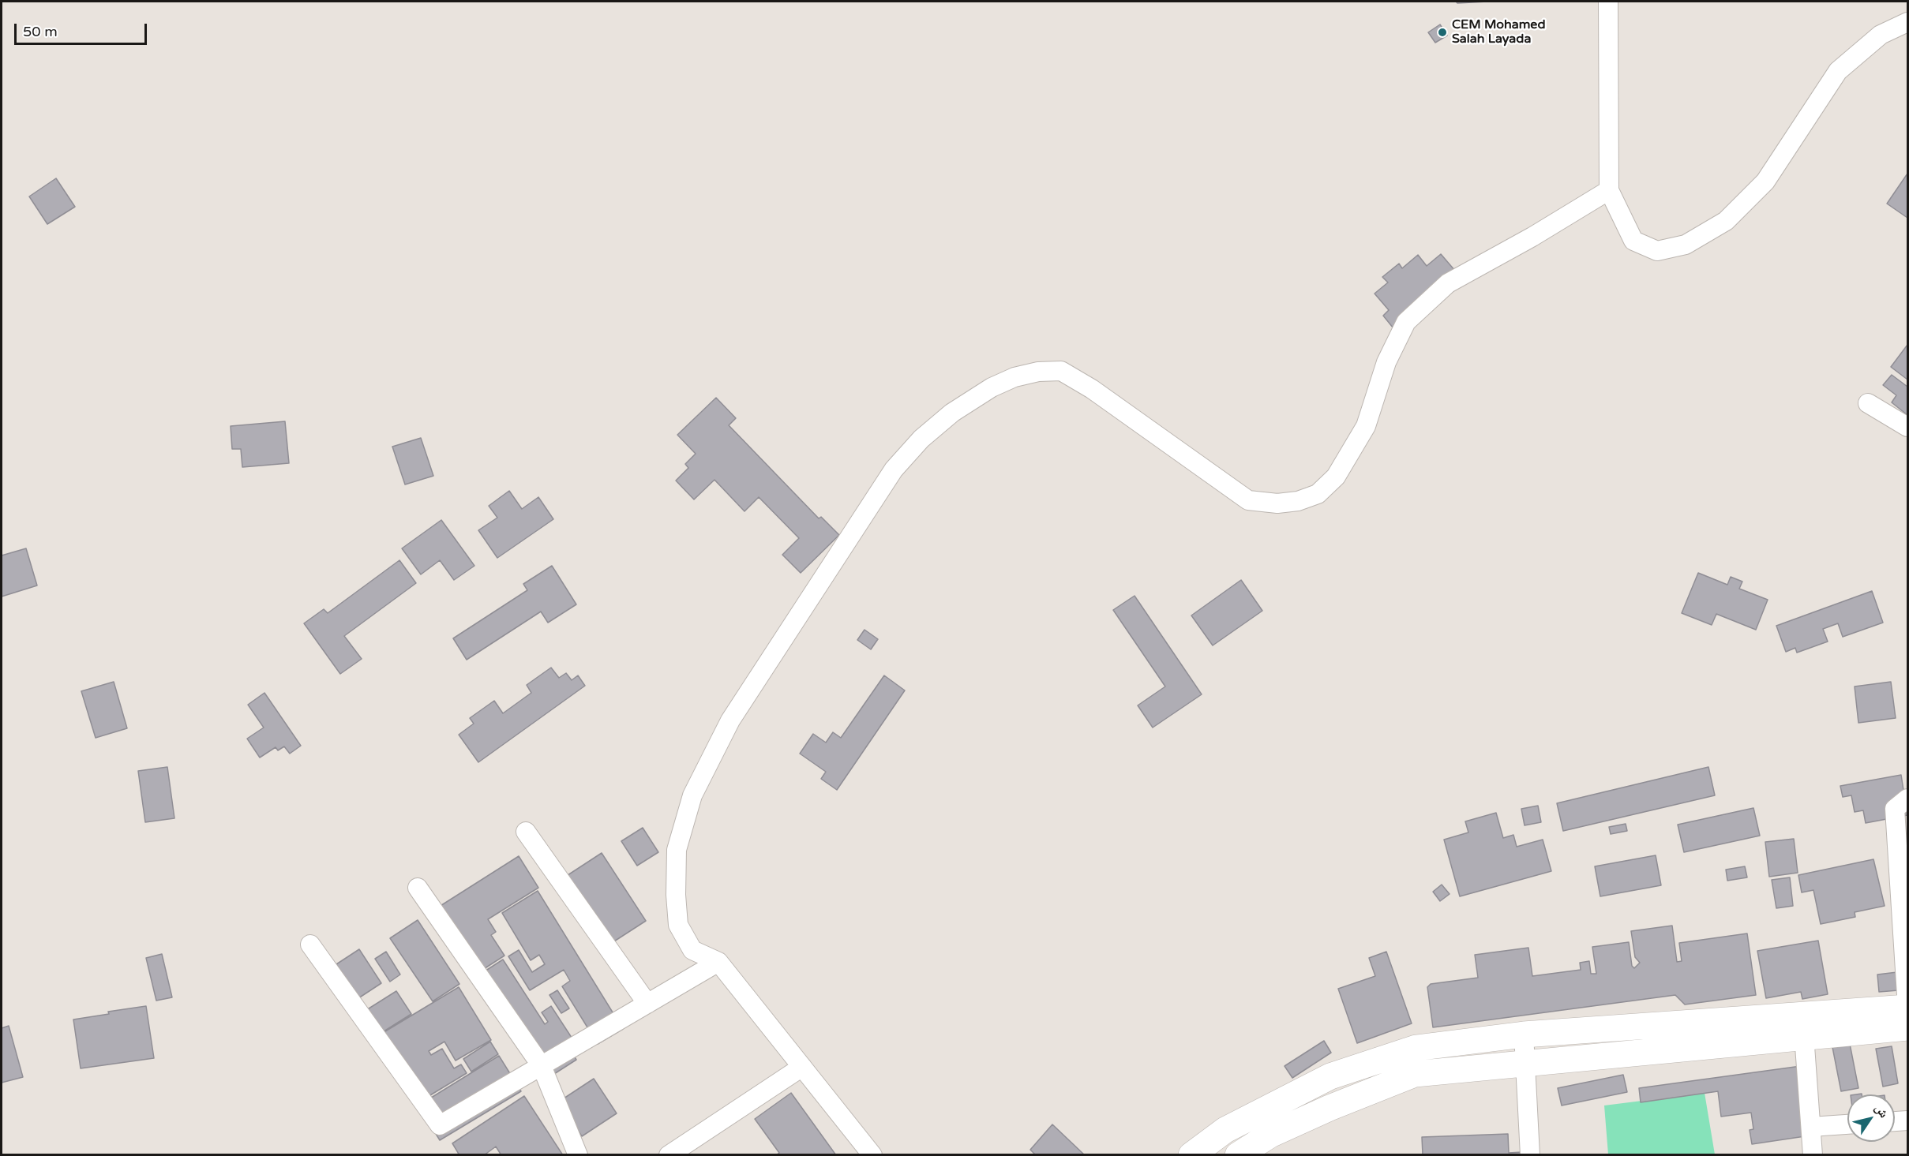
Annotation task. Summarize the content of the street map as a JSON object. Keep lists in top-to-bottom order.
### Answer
{
  "places": ["CEM Mohamed Salah Layada"],
  "scale_bar": "50 m",
  "north": "top right"
}
